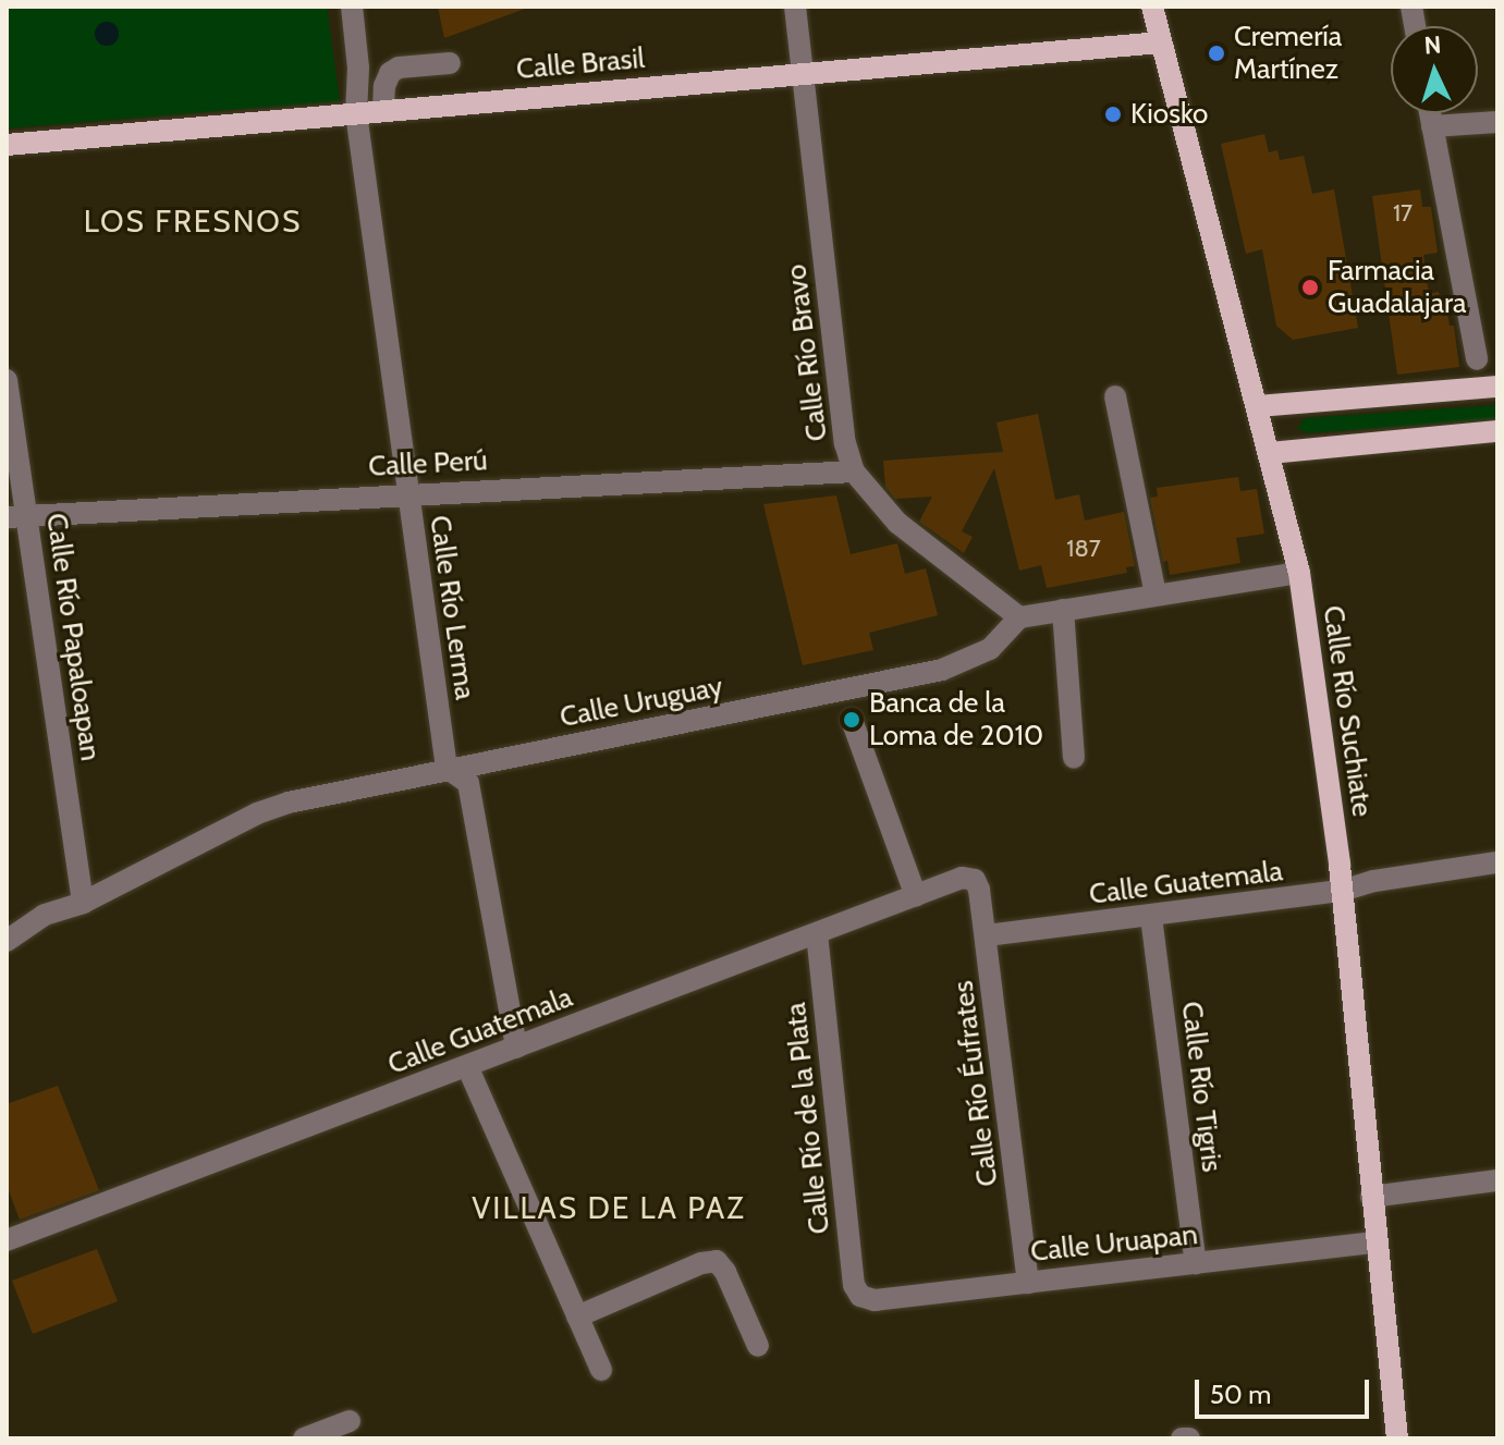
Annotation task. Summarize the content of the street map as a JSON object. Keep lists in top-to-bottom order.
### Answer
{
  "streets": {
    "main road": ["Calle Brasil", "Calle Río Suchiate"],
    "street": [
      "Calle Río Bravo",
      "Calle Perú",
      "Calle Río Lerma",
      "Calle Río Papaloapan",
      "Calle Uruguay",
      "Calle Guatemala",
      "Calle Río Éufrates",
      "Calle Río Tigris",
      "Calle Río de la Plata",
      "Calle Uruapan"
    ]
  },
  "crossings": [
    ["Calle Brasil", "Calle Río Bravo"],
    ["Calle Brasil", "Calle Río Lerma"],
    ["Calle Brasil", "Calle Río Suchiate"],
    ["Calle Río Bravo", "Calle Perú"],
    ["Calle Río Bravo", "Calle Uruguay"],
    ["Calle Perú", "Calle Río Lerma"],
    ["Calle Perú", "Calle Río Papaloapan"],
    ["Calle Río Lerma", "Calle Uruguay"],
    ["Calle Río Lerma", "Calle Guatemala"],
    ["Calle Río Papaloapan", "Calle Uruguay"],
    ["Calle Río Suchiate", "Calle Guatemala"],
    ["Calle Río Suchiate", "Calle Uruapan"],
    ["Calle Guatemala", "Calle Río Éufrates"],
    ["Calle Guatemala", "Calle Río Tigris"],
    ["Calle Guatemala", "Calle Río de la Plata"],
    ["Calle Río Éufrates", "Calle Uruapan"],
    ["Calle Río Tigris", "Calle Uruapan"],
    ["Calle Río de la Plata", "Calle Uruapan"]
  ],
  "districts": ["LOS FRESNOS", "VILLAS DE LA PAZ"],
  "places": [
    "Cremería Martínez",
    "Kiosko",
    "Farmacia Guadalajara",
    "Banca de la Loma de 2010"
  ],
  "house_numbers": ["17", "187"],
  "scale_bar": "50 m",
  "north": "top"
}
